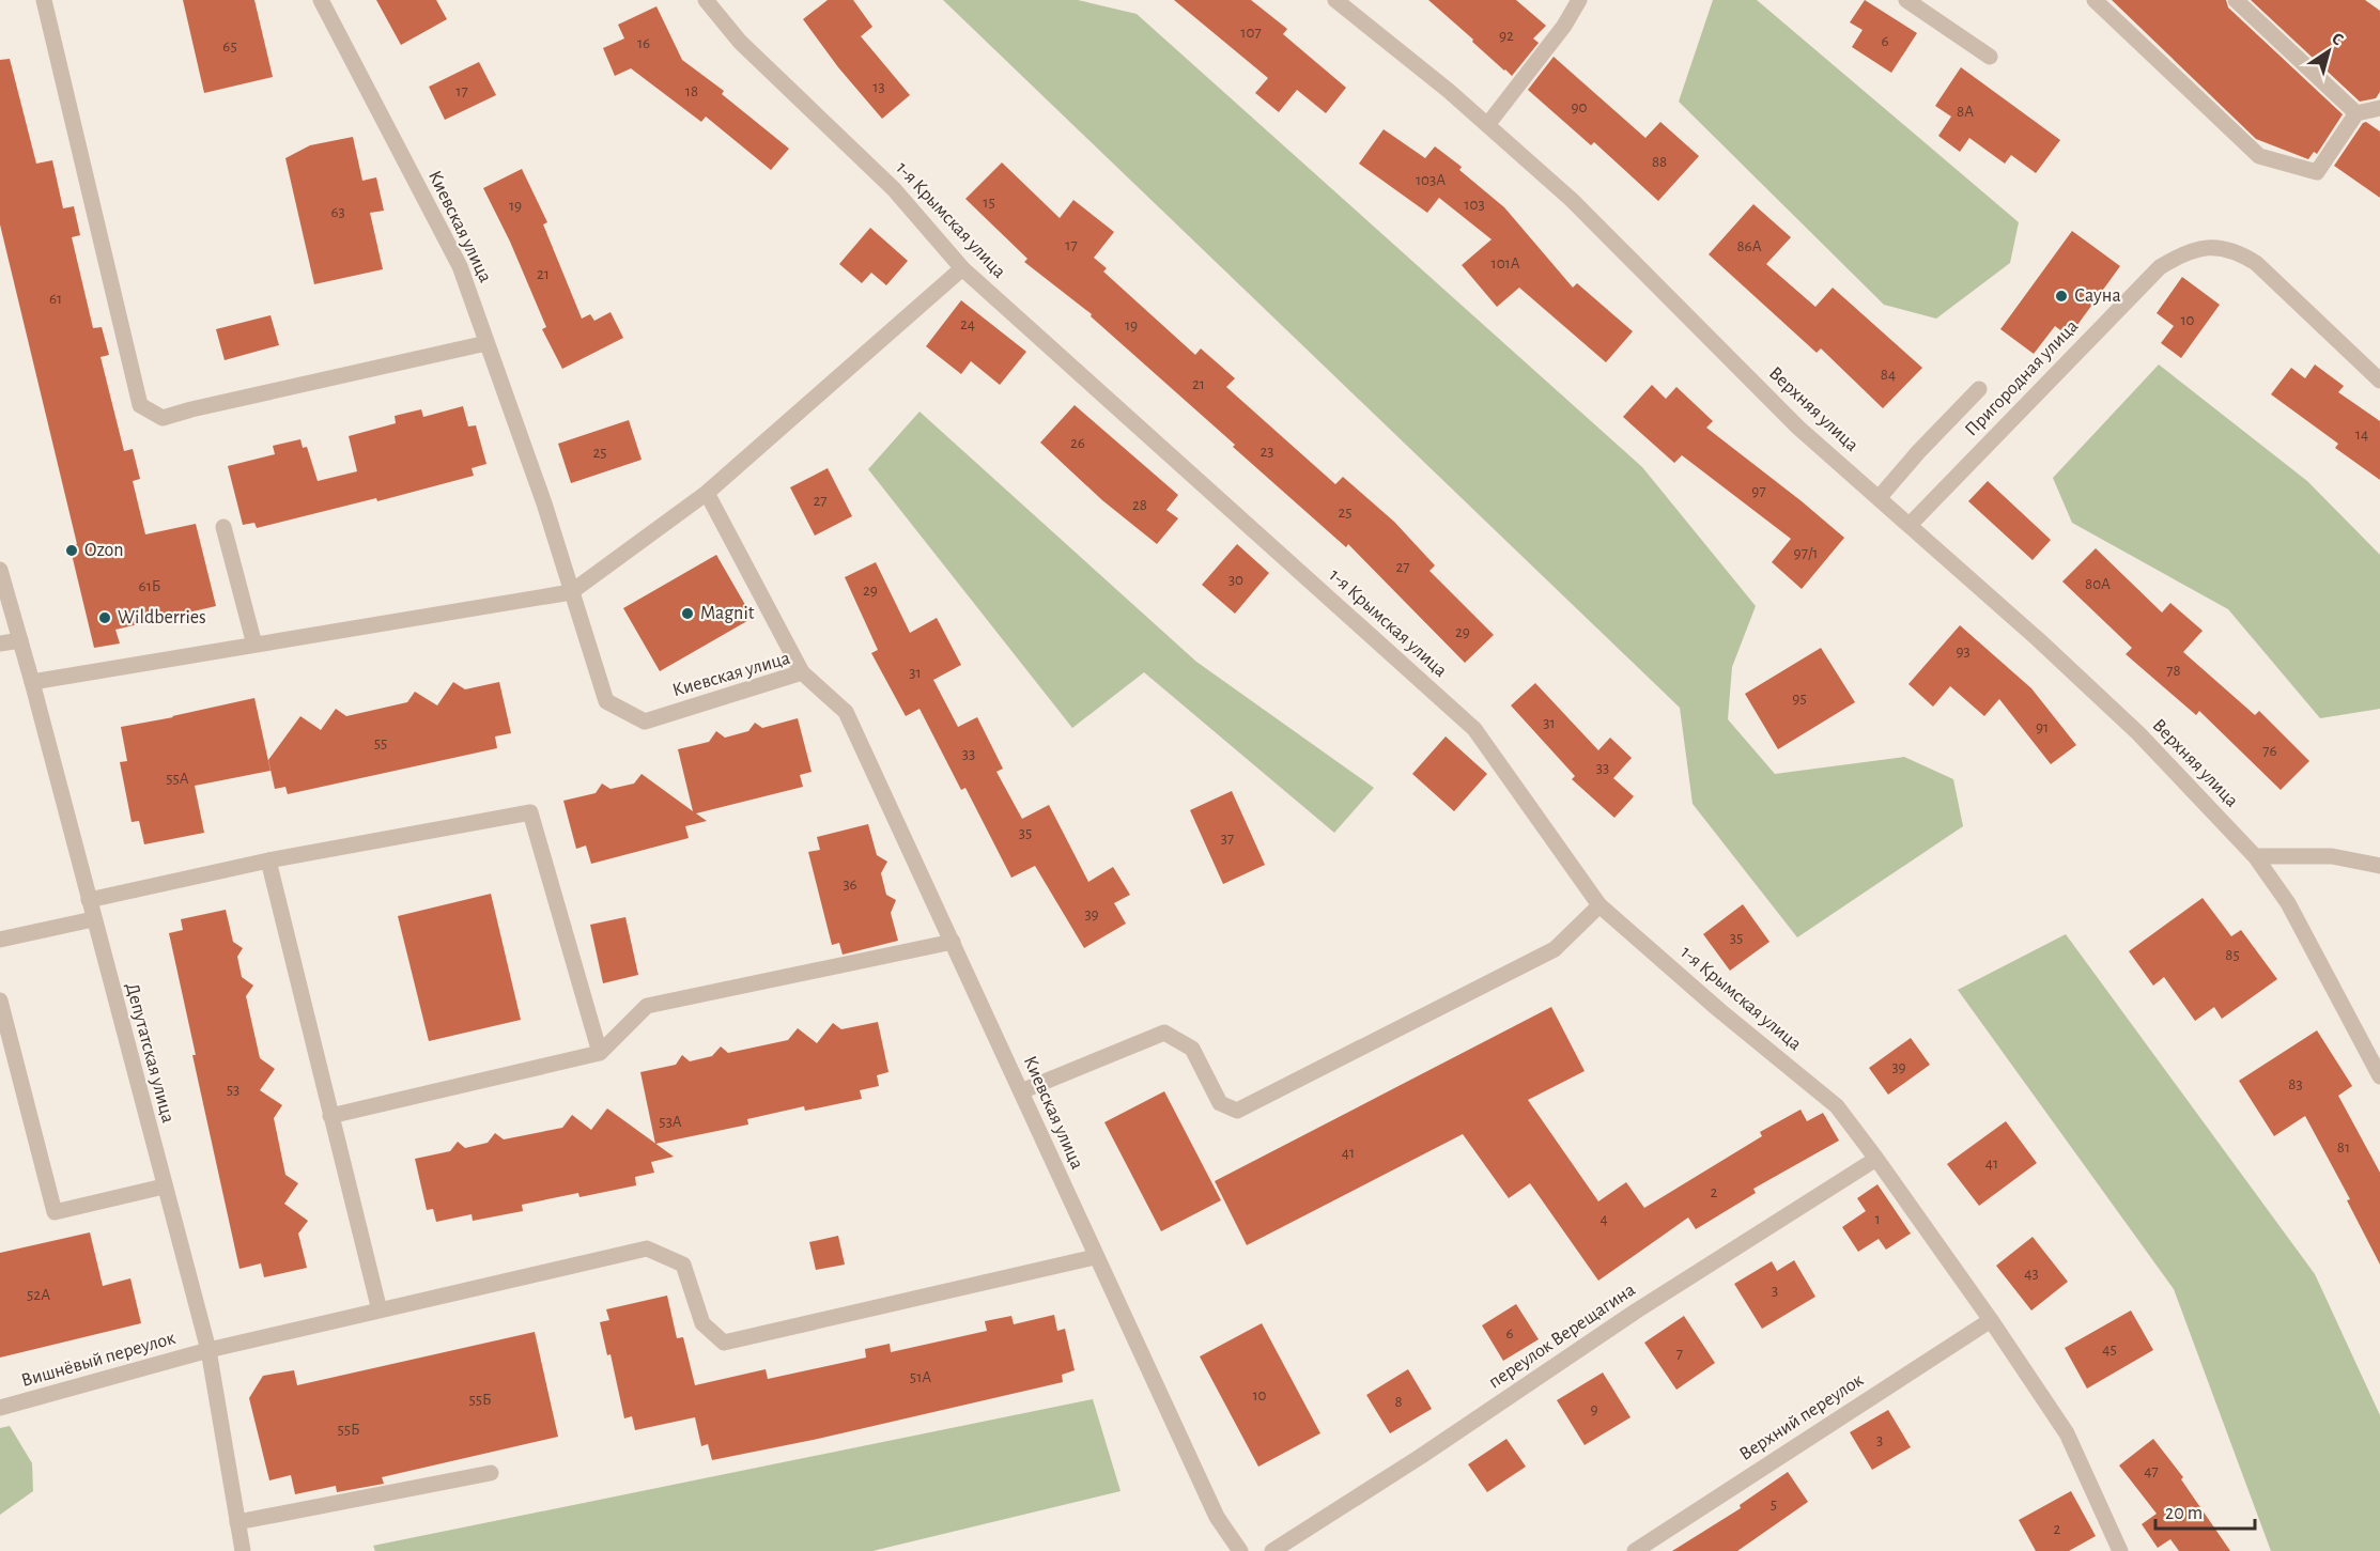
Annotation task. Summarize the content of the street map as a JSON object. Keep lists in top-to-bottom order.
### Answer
{
  "streets": {
    "street": [
      "1-я Крымская улица",
      "Киевская улица",
      "Пригородная улица",
      "Верхняя улица",
      "Депутатская улица",
      "переулок Верещагина",
      "Вишнёвый переулок",
      "Верхний переулок"
    ]
  },
  "crossings": [
    ["1-я Крымская улица", "переулок Верещагина"],
    ["1-я Крымская улица", "Верхний переулок"],
    ["Киевская улица", "Вишнёвый переулок"],
    ["Пригородная улица", "Верхняя улица"],
    ["Депутатская улица", "Вишнёвый переулок"]
  ],
  "places": [
    "Сауна",
    "Ozon",
    "Magnit",
    "Wildberries"
  ],
  "house_numbers": [
    "107",
    "92",
    "6",
    "16",
    "65",
    "13",
    "17",
    "18",
    "90",
    "8А",
    "88",
    "103А",
    "15",
    "103",
    "19",
    "63",
    "17",
    "86А",
    "101А",
    "21",
    "61",
    "10",
    "24",
    "19",
    "84",
    "21",
    "14",
    "26",
    "23",
    "25",
    "97",
    "27",
    "28",
    "25",
    "97/1",
    "27",
    "30",
    "80А",
    "61Б",
    "29",
    "29",
    "93",
    "78",
    "31",
    "95",
    "31",
    "91",
    "55",
    "76",
    "33",
    "33",
    "55А",
    "35",
    "37",
    "36",
    "39",
    "35",
    "85",
    "39",
    "83",
    "53",
    "53А",
    "81",
    "41",
    "41",
    "2",
    "4",
    "1",
    "43",
    "3",
    "52А",
    "6",
    "45",
    "7",
    "51А",
    "10",
    "55Б",
    "8",
    "9",
    "55Б",
    "3",
    "47",
    "5",
    "2"
  ],
  "scale_bar": "20 m",
  "north": "top right"
}
